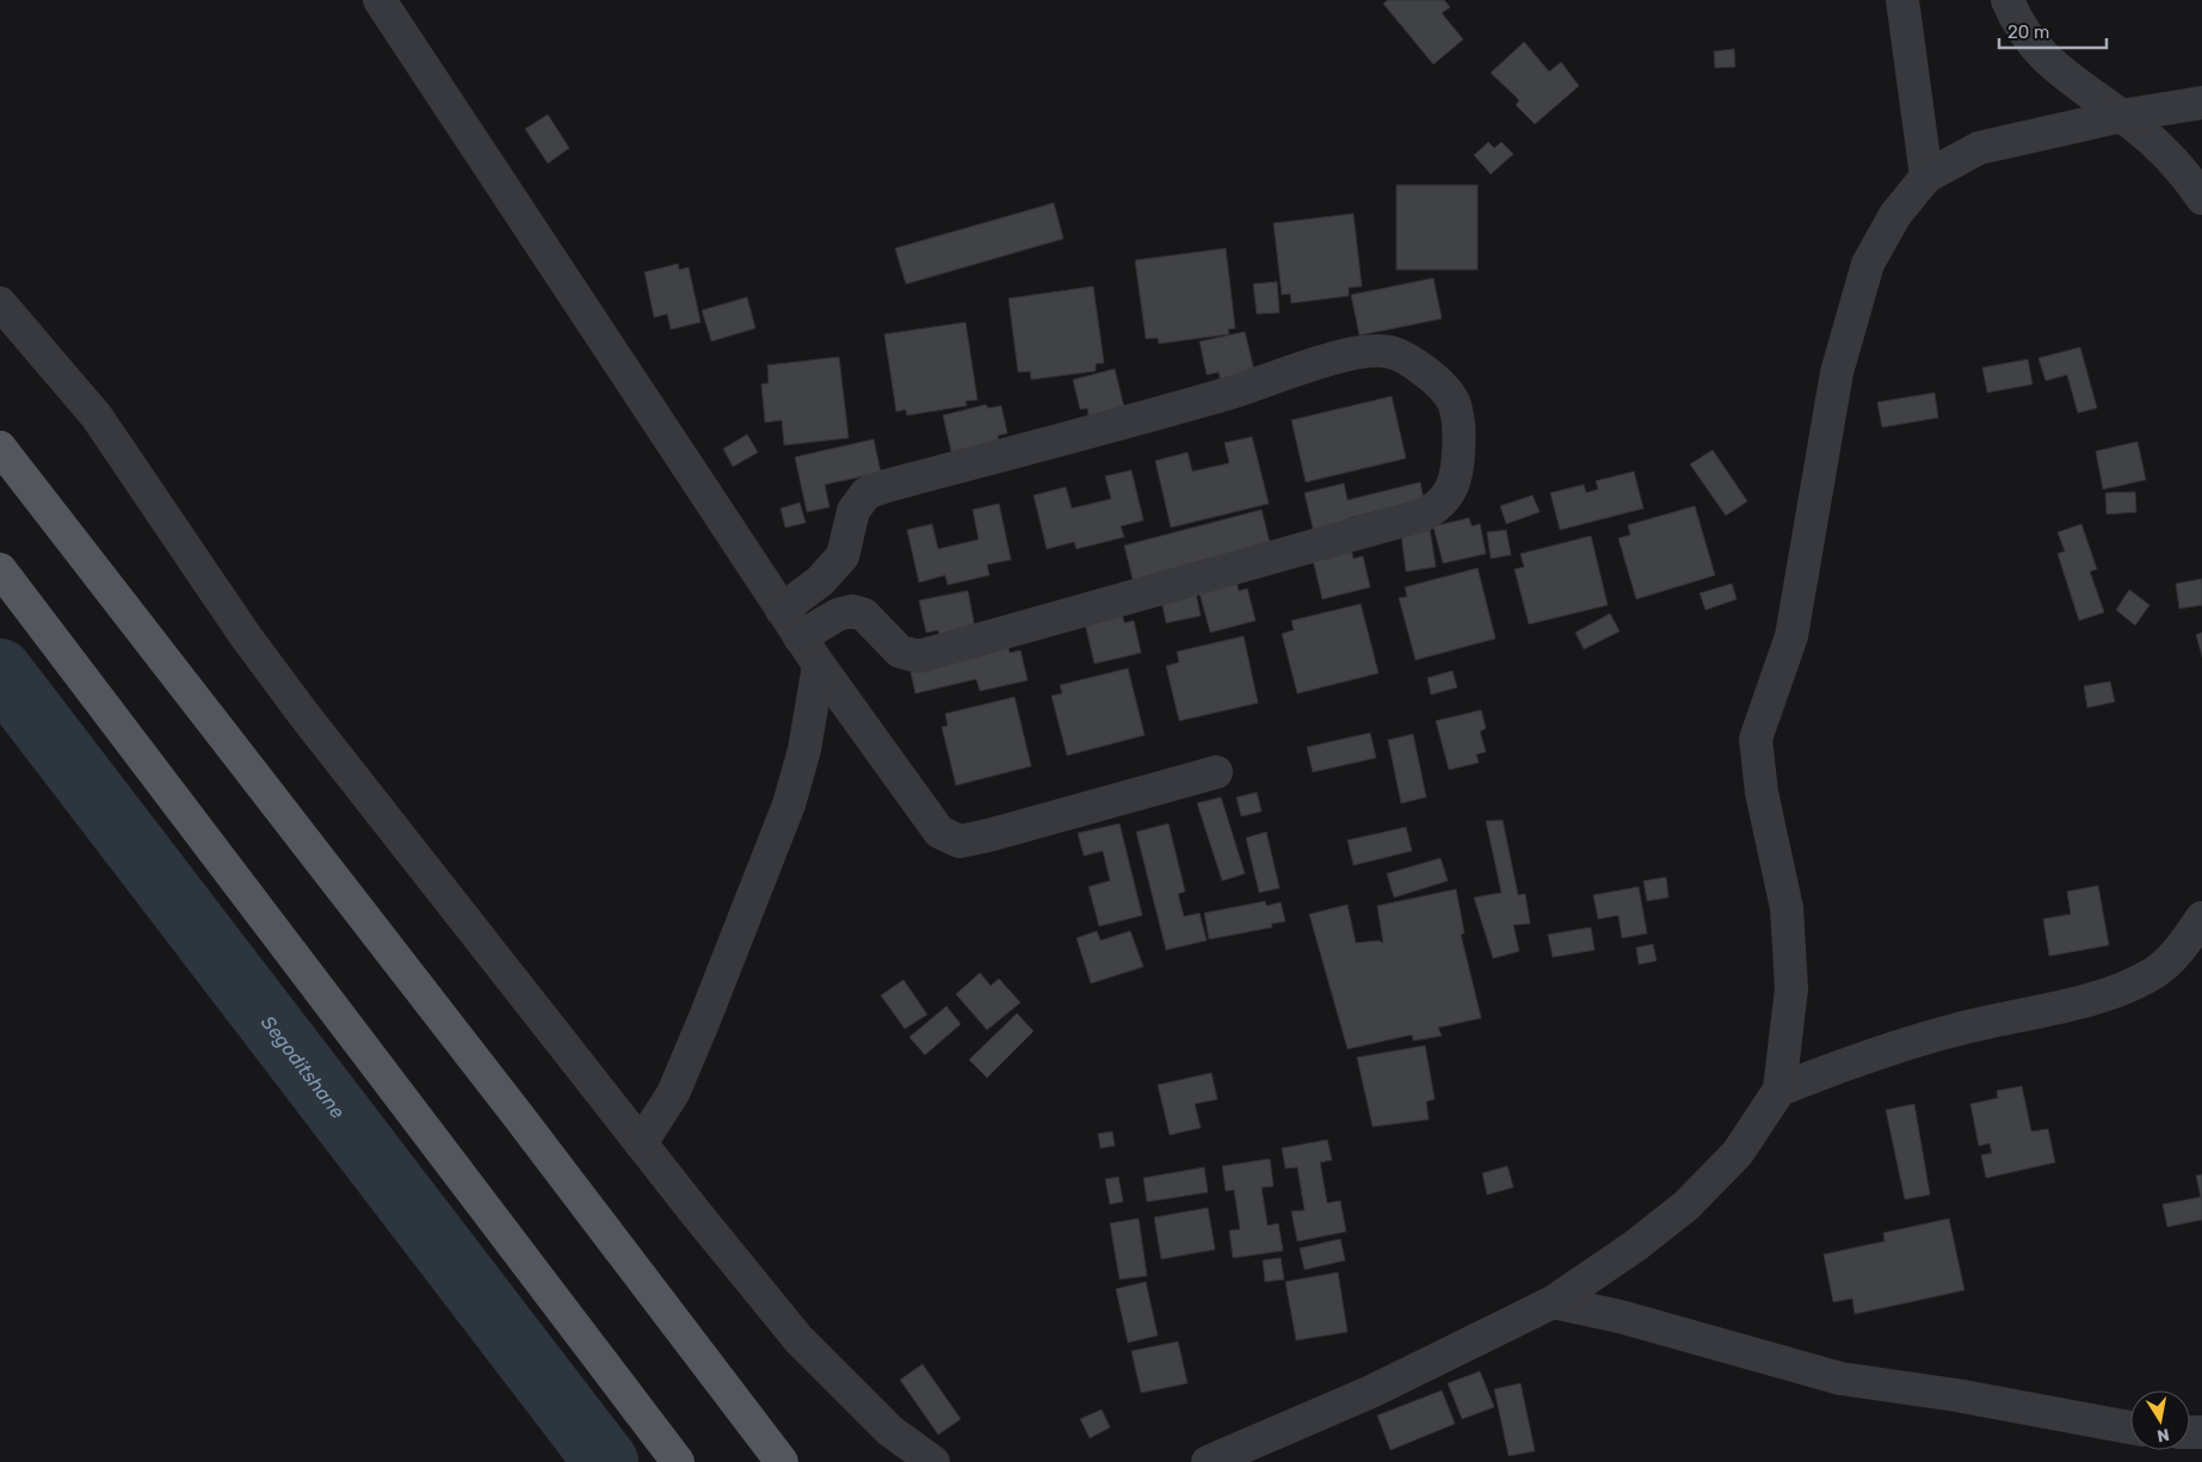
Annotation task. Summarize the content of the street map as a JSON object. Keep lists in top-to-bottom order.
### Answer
{
  "water": ["Segoditshane"],
  "scale_bar": "20 m",
  "north": "bottom"
}
